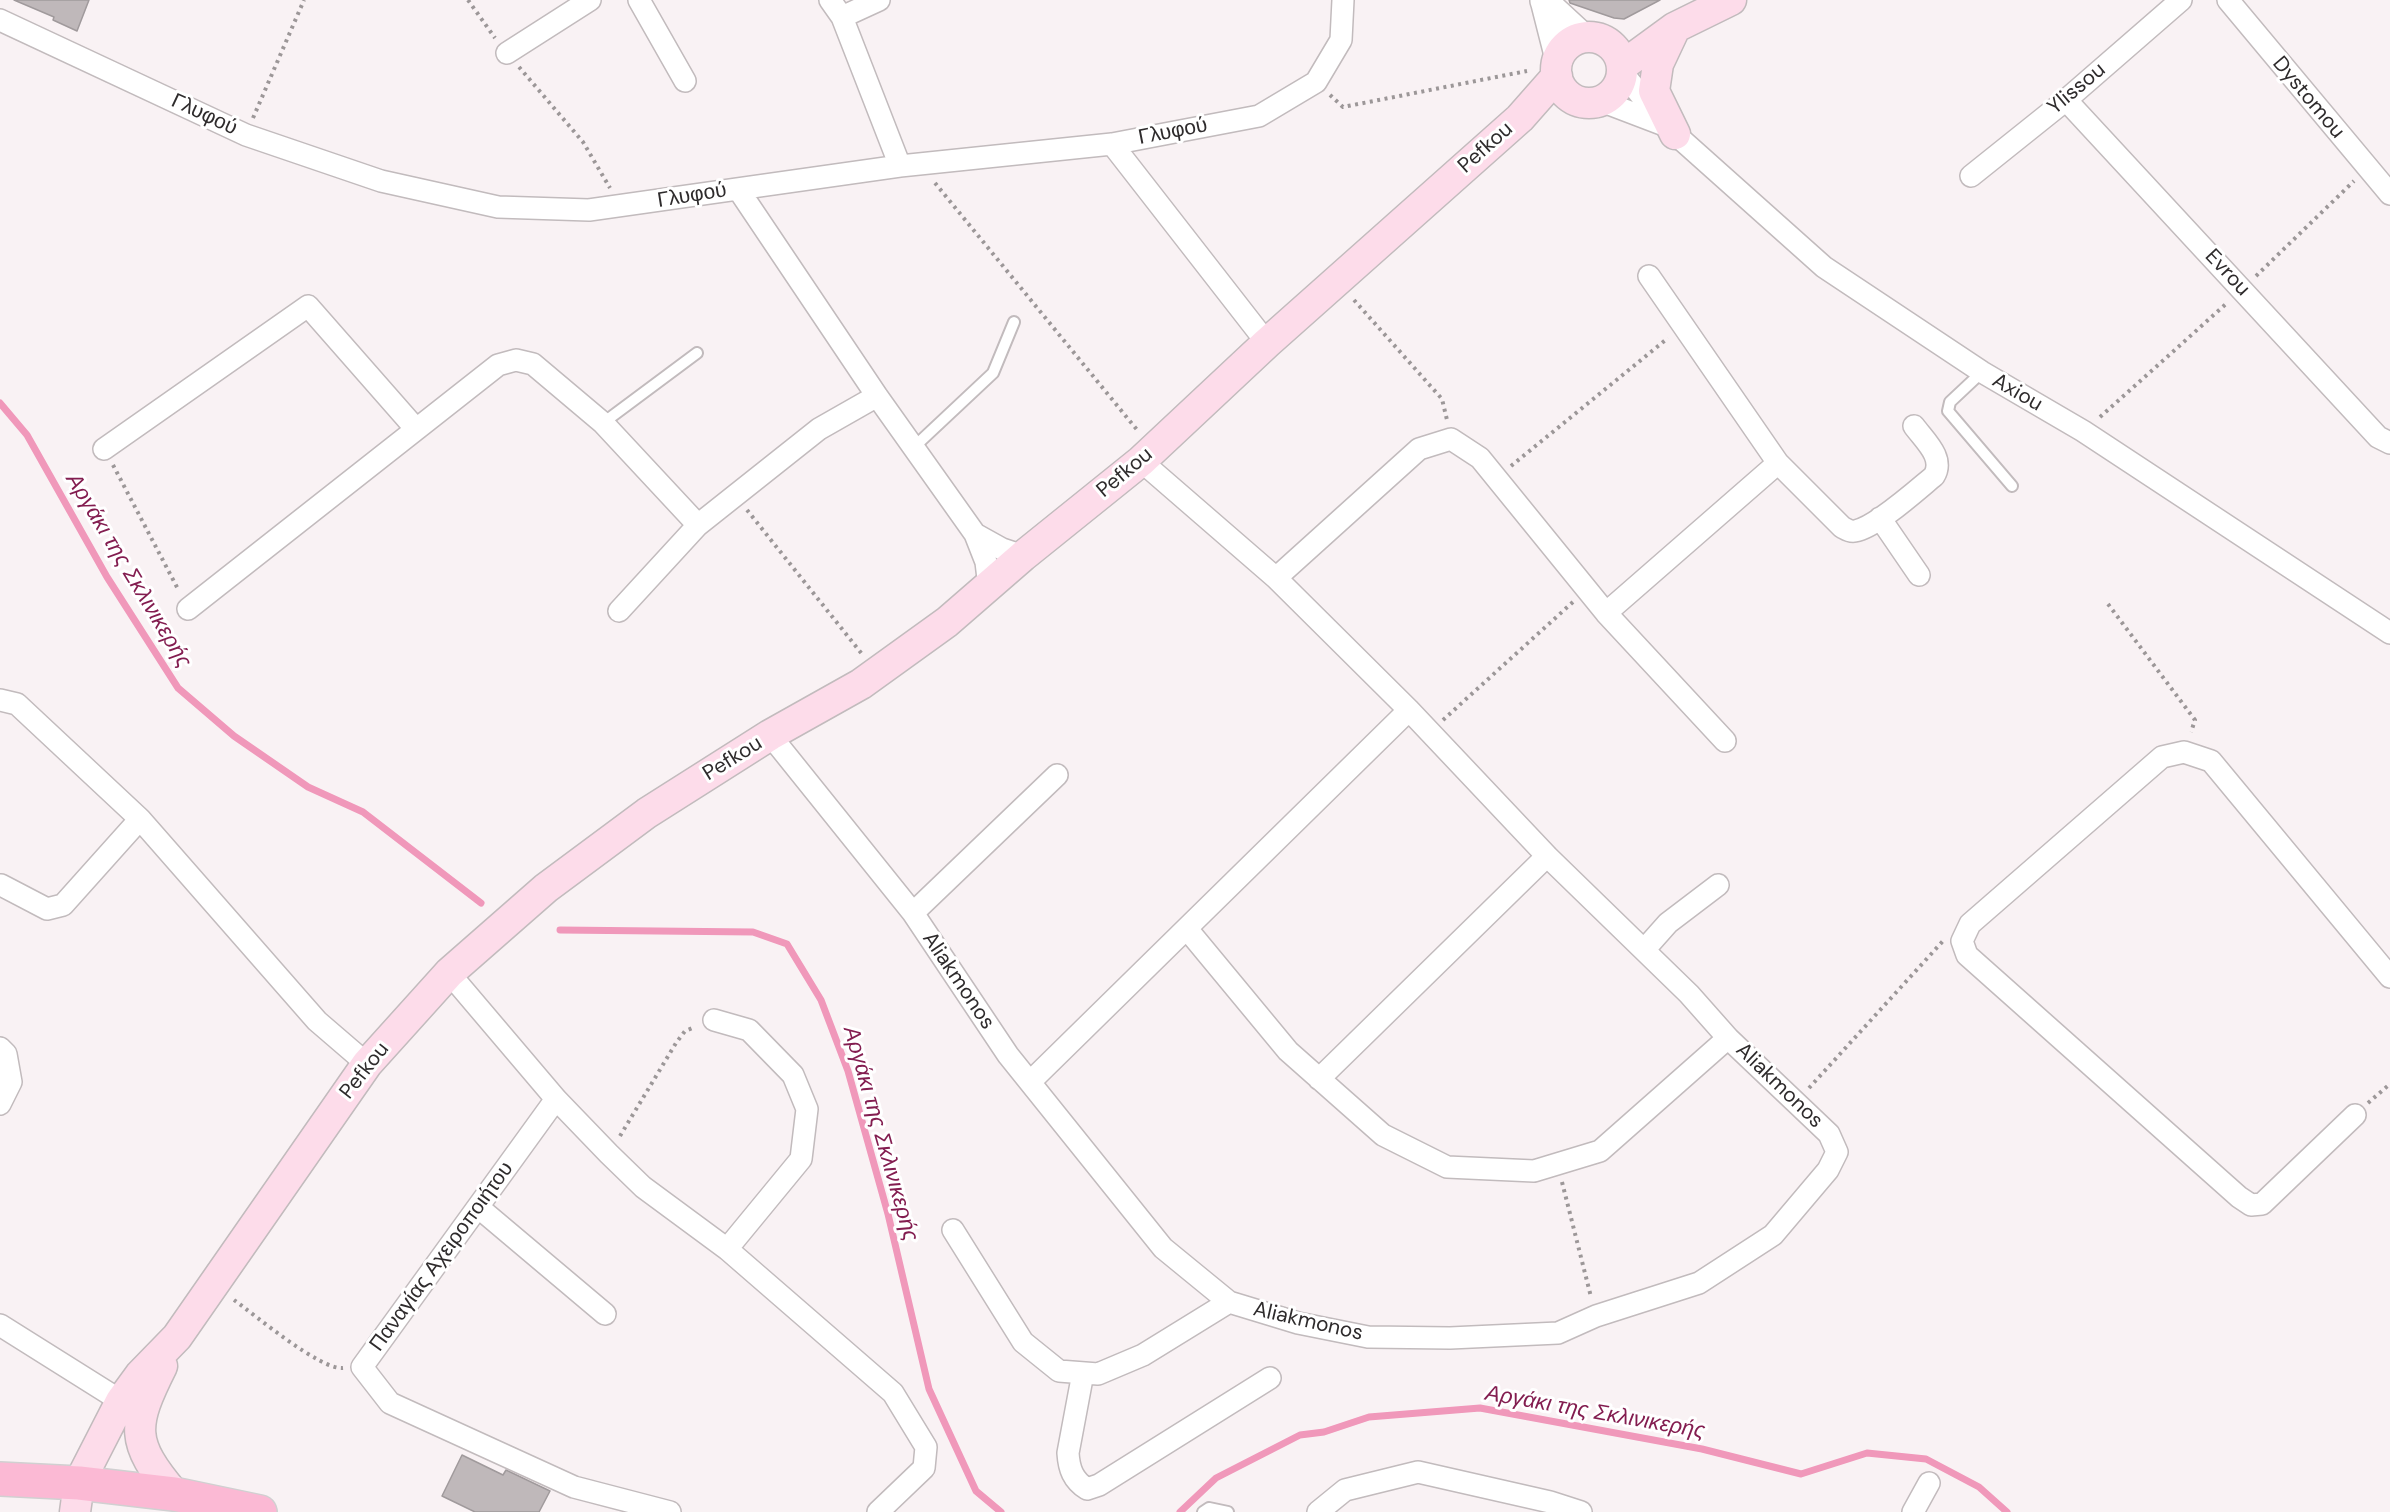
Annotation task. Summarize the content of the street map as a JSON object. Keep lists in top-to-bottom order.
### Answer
{
  "streets": {
    "main road": ["Pefkou"],
    "street": [
      "Ylissou",
      "Dystomou",
      "Γλυφού",
      "Evrou",
      "Axiou",
      "Aliakmonos",
      "Παναγίας Αχειροποιήτου"
    ]
  },
  "crossings": [
    ["Ylissou", "Evrou"],
    ["Pefkou", "Axiou"],
    ["Pefkou", "Aliakmonos"]
  ],
  "water": ["Αργάκι της Σκλινικερής"]
}
